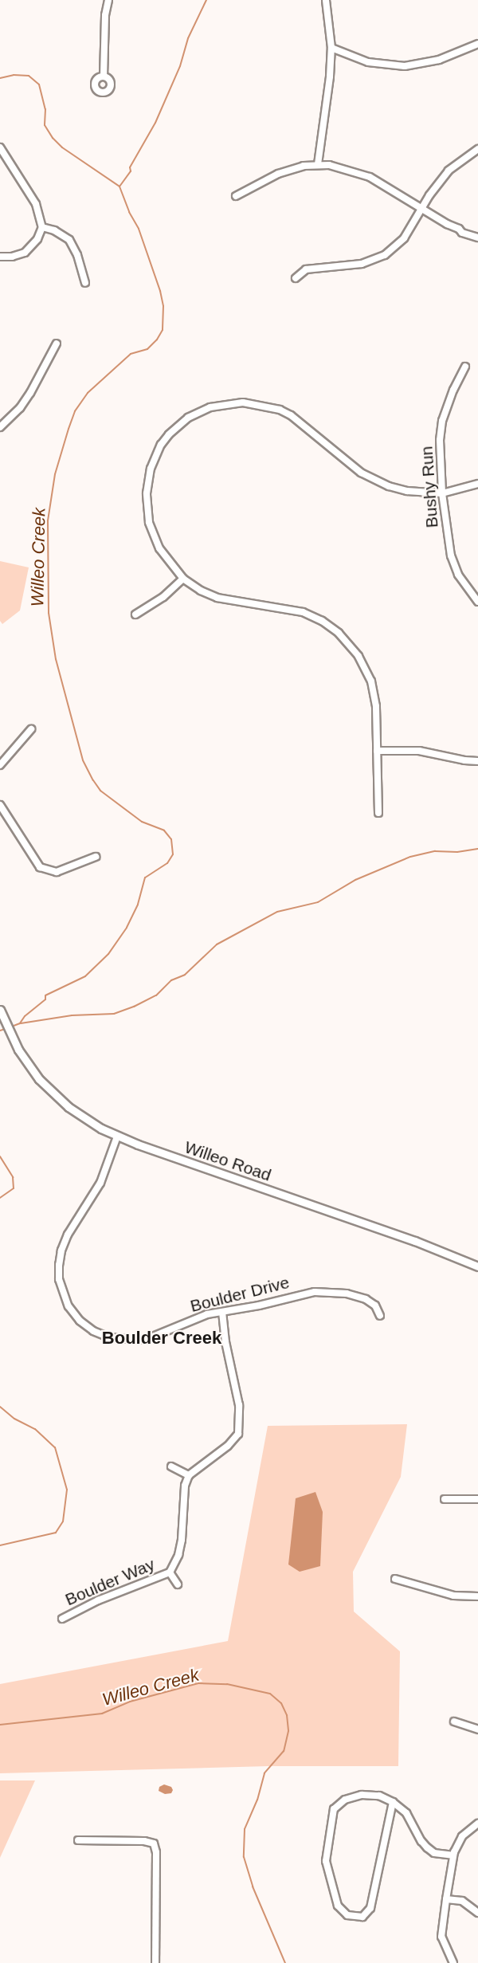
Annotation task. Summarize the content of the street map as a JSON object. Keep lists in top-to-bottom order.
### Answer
{
  "streets": {
    "street": [
      "Bushy Run",
      "Willeo Road",
      "Boulder Drive",
      "Boulder Way"
    ]
  },
  "crossings": [
    ["Willeo Road", "Boulder Drive"]
  ],
  "districts": ["Boulder Creek"],
  "water": ["Willeo Creek"]
}
